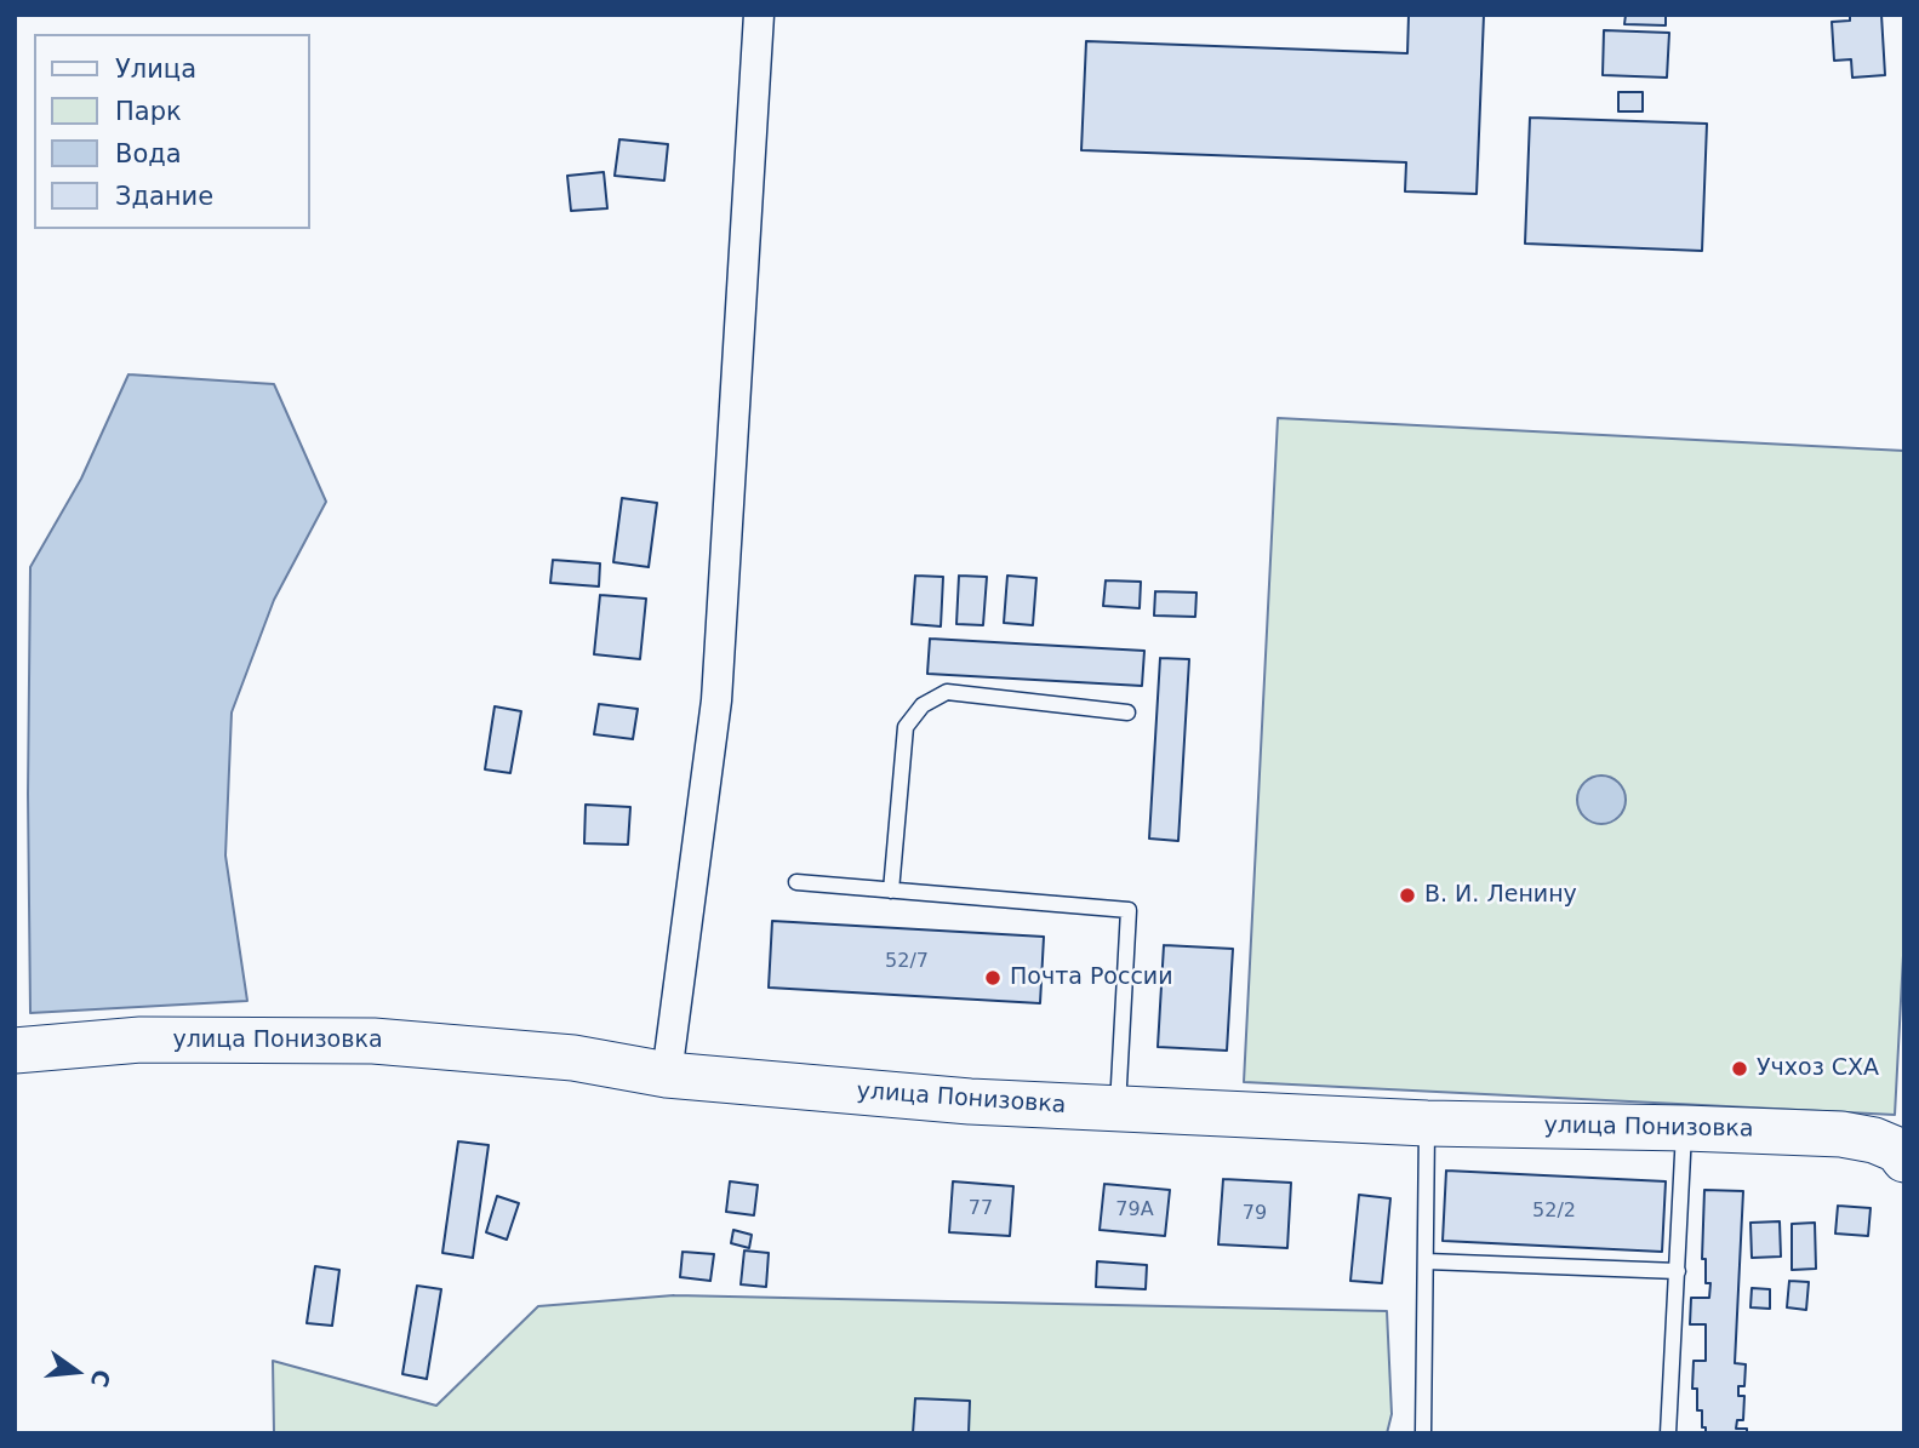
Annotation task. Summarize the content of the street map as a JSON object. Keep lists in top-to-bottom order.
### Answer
{
  "streets": {
    "main road": ["улица Понизовка"]
  },
  "places": ["В. И. Ленину", "Почта России", "Учхоз СХА"],
  "house_numbers": [
    "52/7",
    "77",
    "79А",
    "52/2",
    "79"
  ],
  "legend": [
    "Улица",
    "Парк",
    "Вода",
    "Здание"
  ],
  "north": "right"
}
